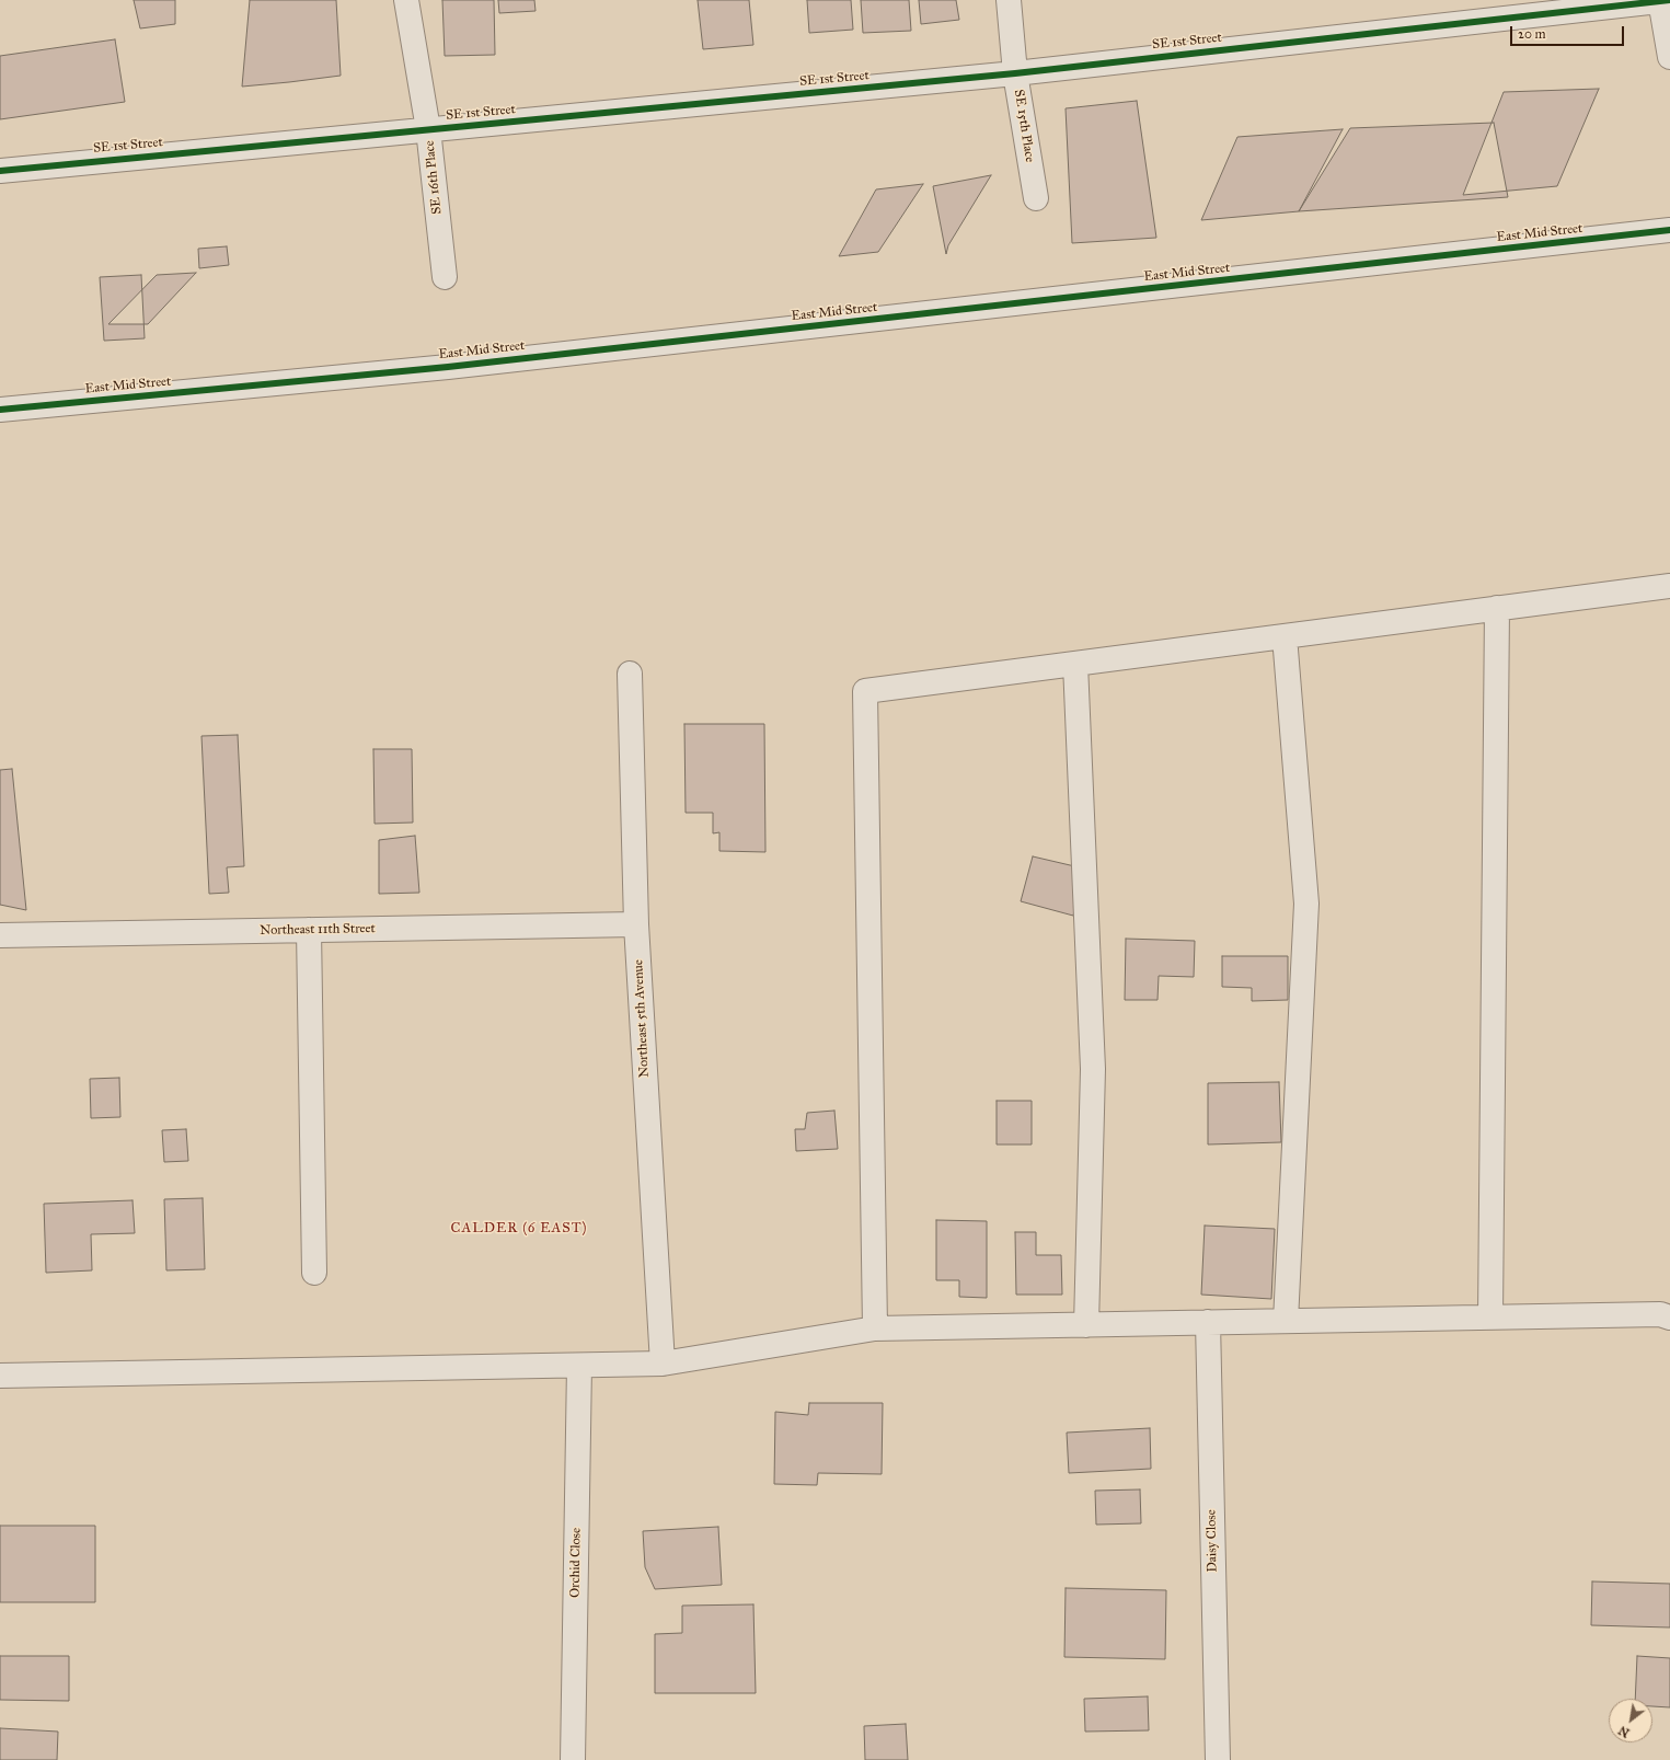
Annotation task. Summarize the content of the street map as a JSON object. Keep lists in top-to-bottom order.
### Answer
{
  "streets": {
    "street": [
      "SE 1st Street",
      "SE 15th Place",
      "SE 16th Place",
      "East Mid Street",
      "Northeast 11th Street",
      "Northeast 5th Avenue",
      "Daisy Close",
      "Orchid Close"
    ]
  },
  "crossings": [
    ["SE 1st Street", "SE 15th Place"],
    ["SE 1st Street", "SE 16th Place"],
    ["Northeast 11th Street", "Northeast 5th Avenue"]
  ],
  "districts": ["CALDER (6 EAST)"],
  "scale_bar": "20 m",
  "north": "bottom left"
}
